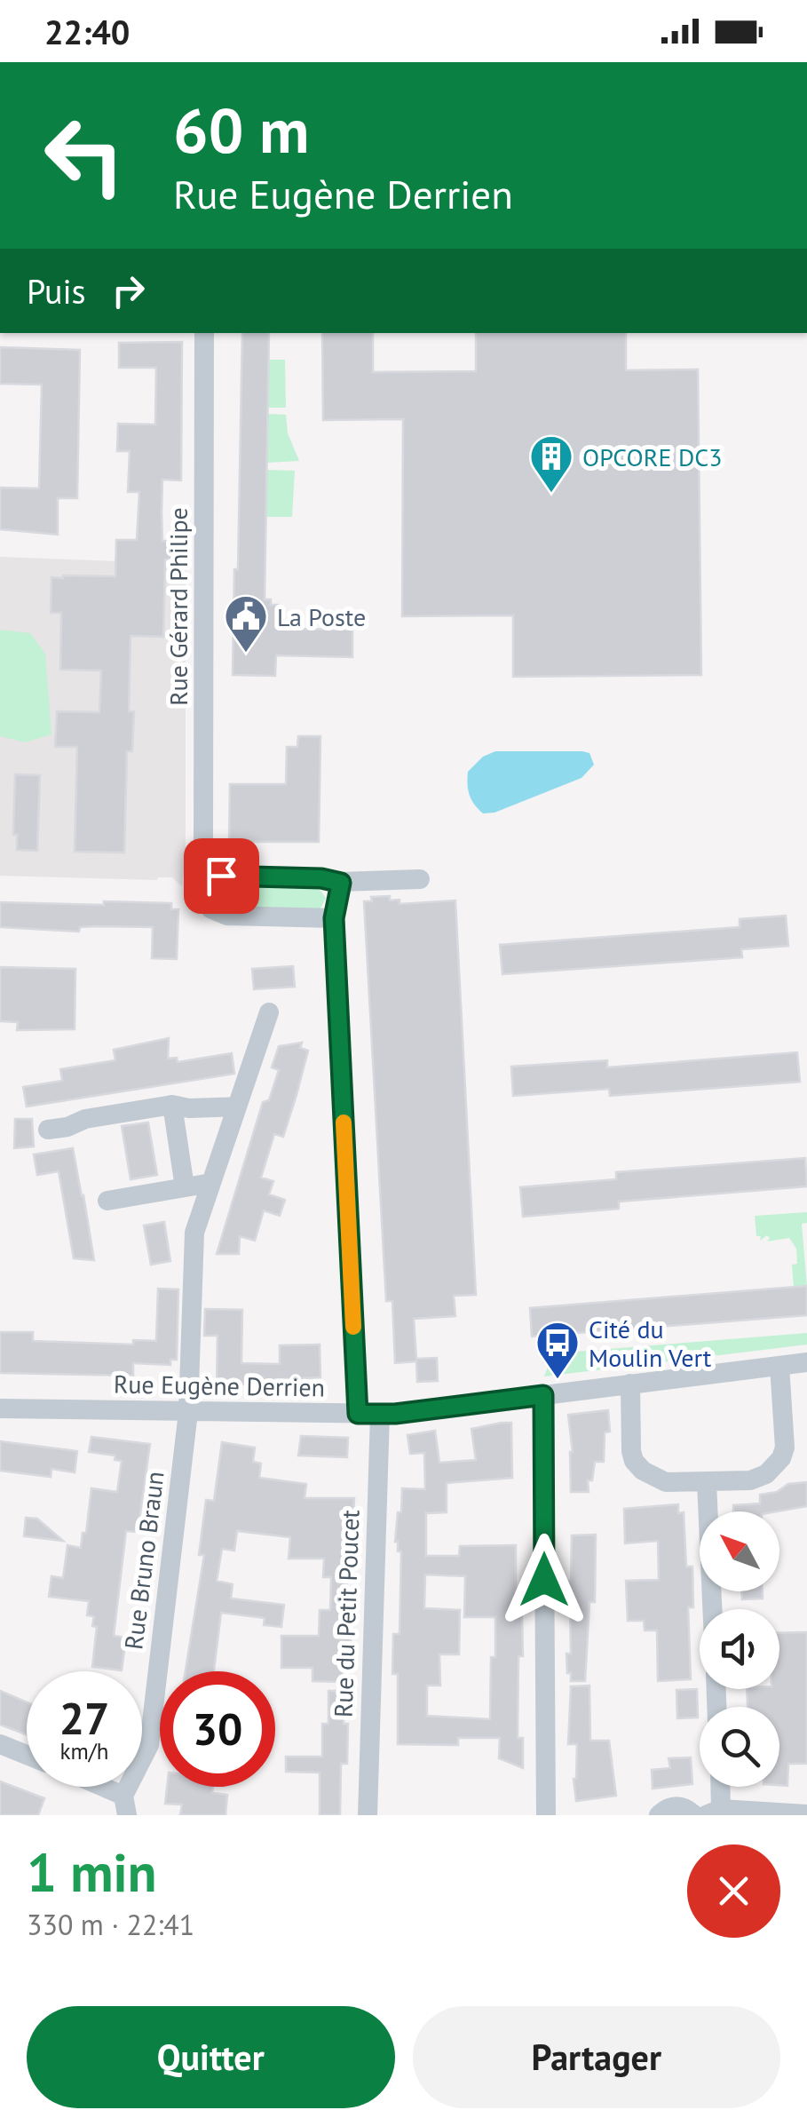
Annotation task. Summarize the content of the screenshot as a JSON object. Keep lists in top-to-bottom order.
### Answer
{
  "streets": {
    "street": [
      "Rue Gérard Philipe",
      "Rue Eugène Derrien",
      "Rue Bruno Braun",
      "Rue du Petit Poucet"
    ]
  },
  "crossings": [
    ["Rue Eugène Derrien", "Rue Bruno Braun"],
    ["Rue Eugène Derrien", "Rue du Petit Poucet"]
  ],
  "places": {
    "building": ["OPCORE DC3"],
    "public building": ["La Poste"],
    "bus stop": ["Cité du Moulin Vert"]
  },
  "north": "top left",
  "page": {
    "status": "22:40",
    "turn": ["60 m", "Rue Eugène Derrien"],
    "then": "Puis",
    "speed": "27 km/h",
    "limit": "30",
    "heading": ["1 min", "330 m · 22:41"],
    "buttons": ["Quitter", "Partager"]
  }
}
